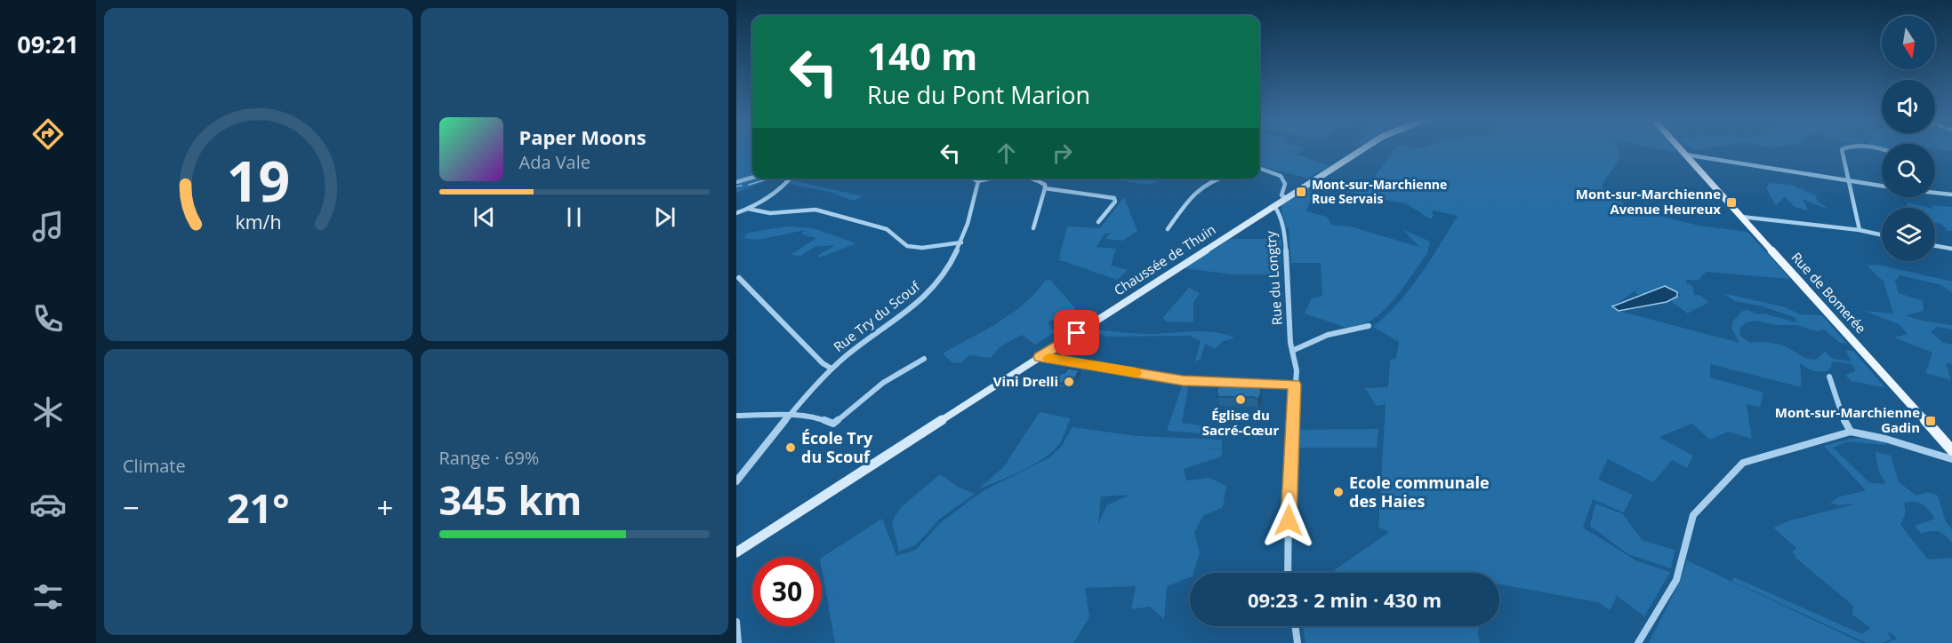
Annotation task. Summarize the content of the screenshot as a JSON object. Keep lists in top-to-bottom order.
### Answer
{
  "streets": {
    "main road": ["Chaussée de Thuin", "Rue de Bomerée"],
    "street": ["Rue du Longtry", "Rue Try du Scouf"]
  },
  "crossings": [
    ["Chaussée de Thuin", "Rue du Longtry"]
  ],
  "places": {
    "transit": ["Mont-sur-Marchienne Rue Servais", "Mont-sur-Marchienne Avenue Heureux", "Mont-sur-Marchienne Gadin"],
    "other": [
      "Vini Drelli",
      "Église du Sacré-Cœur",
      "École Try du Scouf",
      "Ecole communale des Haies"
    ]
  },
  "north": "bottom",
  "page": {
    "tabs": "09:21",
    "turn": ["140 m", "Rue du Pont Marion"],
    "song": ["Paper Moons", "Ada Vale"],
    "tile": [
      "Climate",
      ["Range · 69%", "345 km"]
    ],
    "heat": ["−", "21°", "+"],
    "limit": "30",
    "trip": "09:23 · 2 min · 430 m",
    "gauge": ["19", "km/h"]
  }
}
